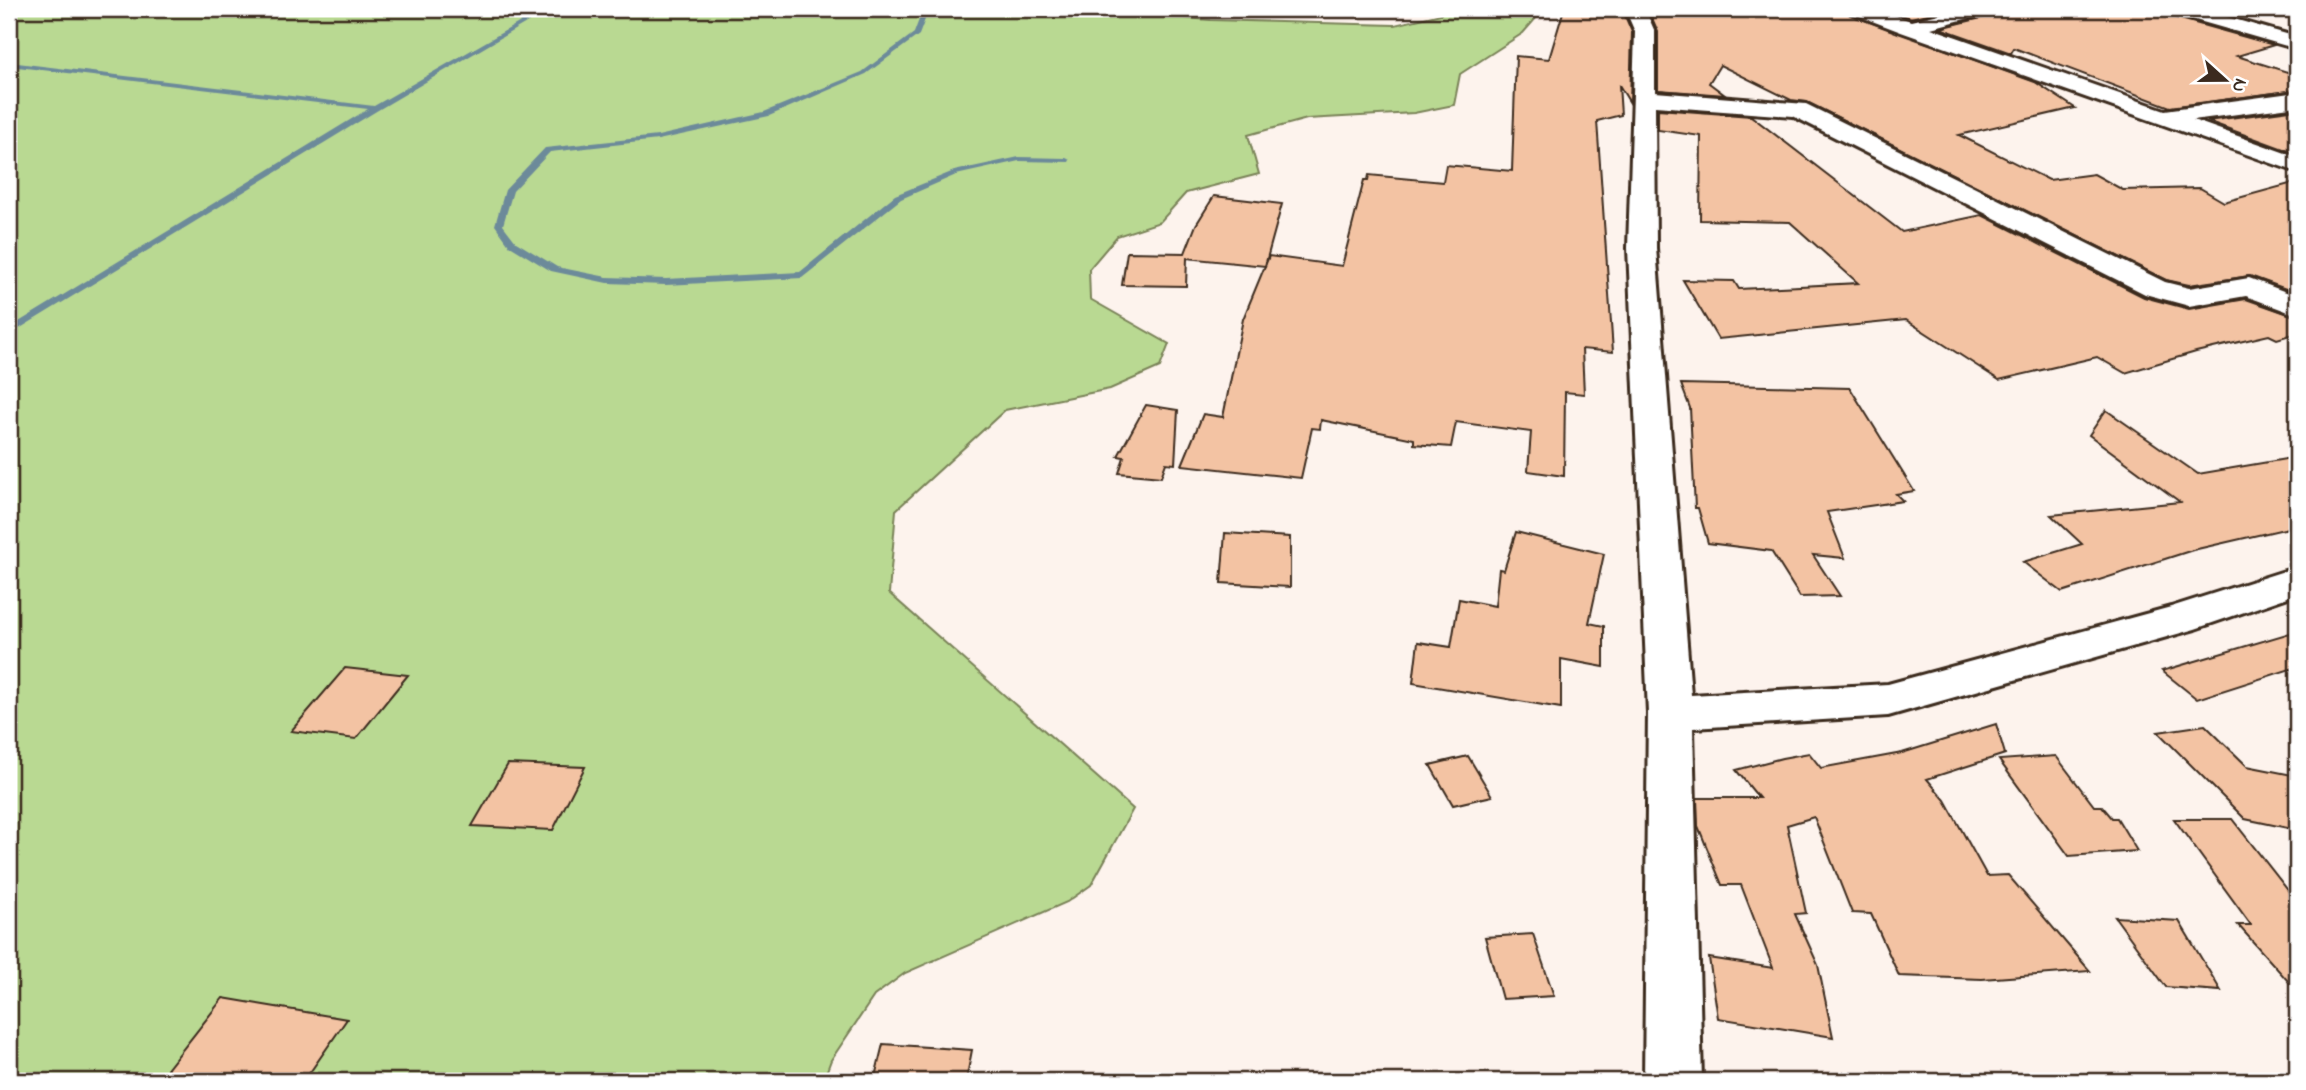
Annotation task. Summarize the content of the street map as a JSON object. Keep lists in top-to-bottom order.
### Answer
{
  "north": "right"
}
